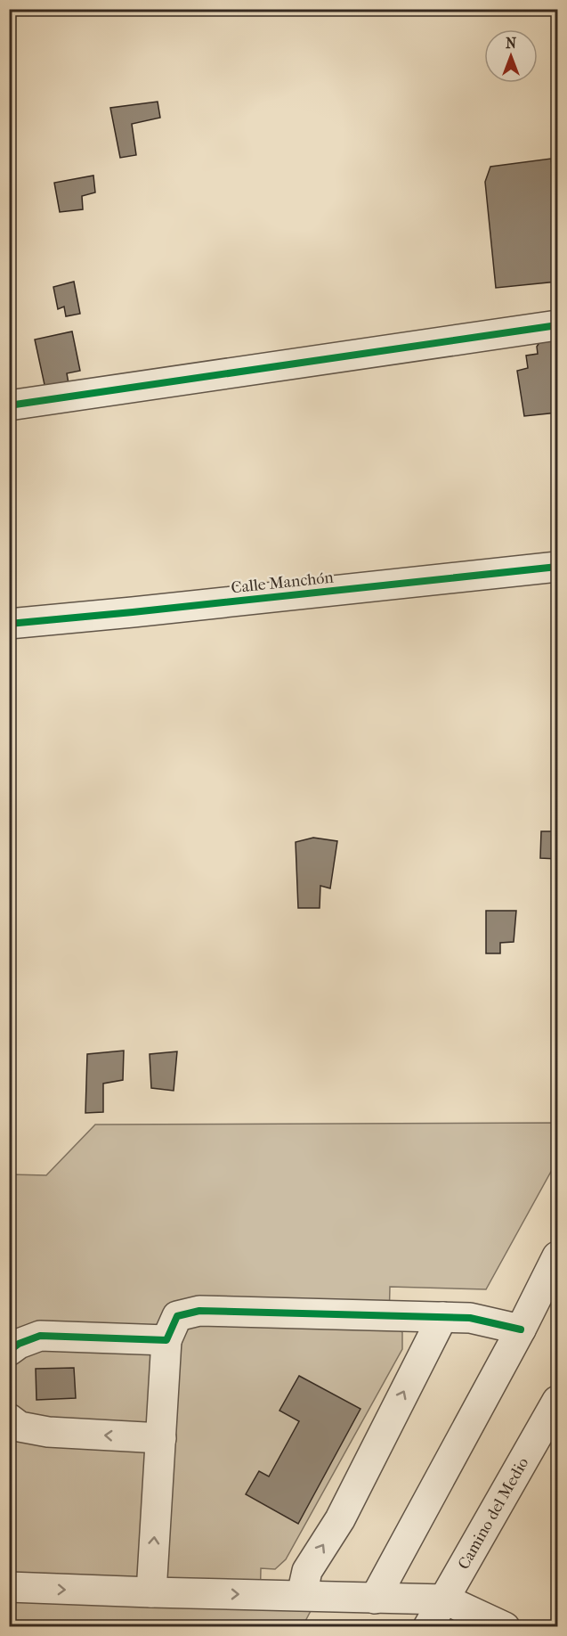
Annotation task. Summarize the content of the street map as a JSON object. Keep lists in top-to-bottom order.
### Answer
{
  "streets": {
    "street": ["Calle Manchón", "Camino del Medio"]
  },
  "north": "top"
}
